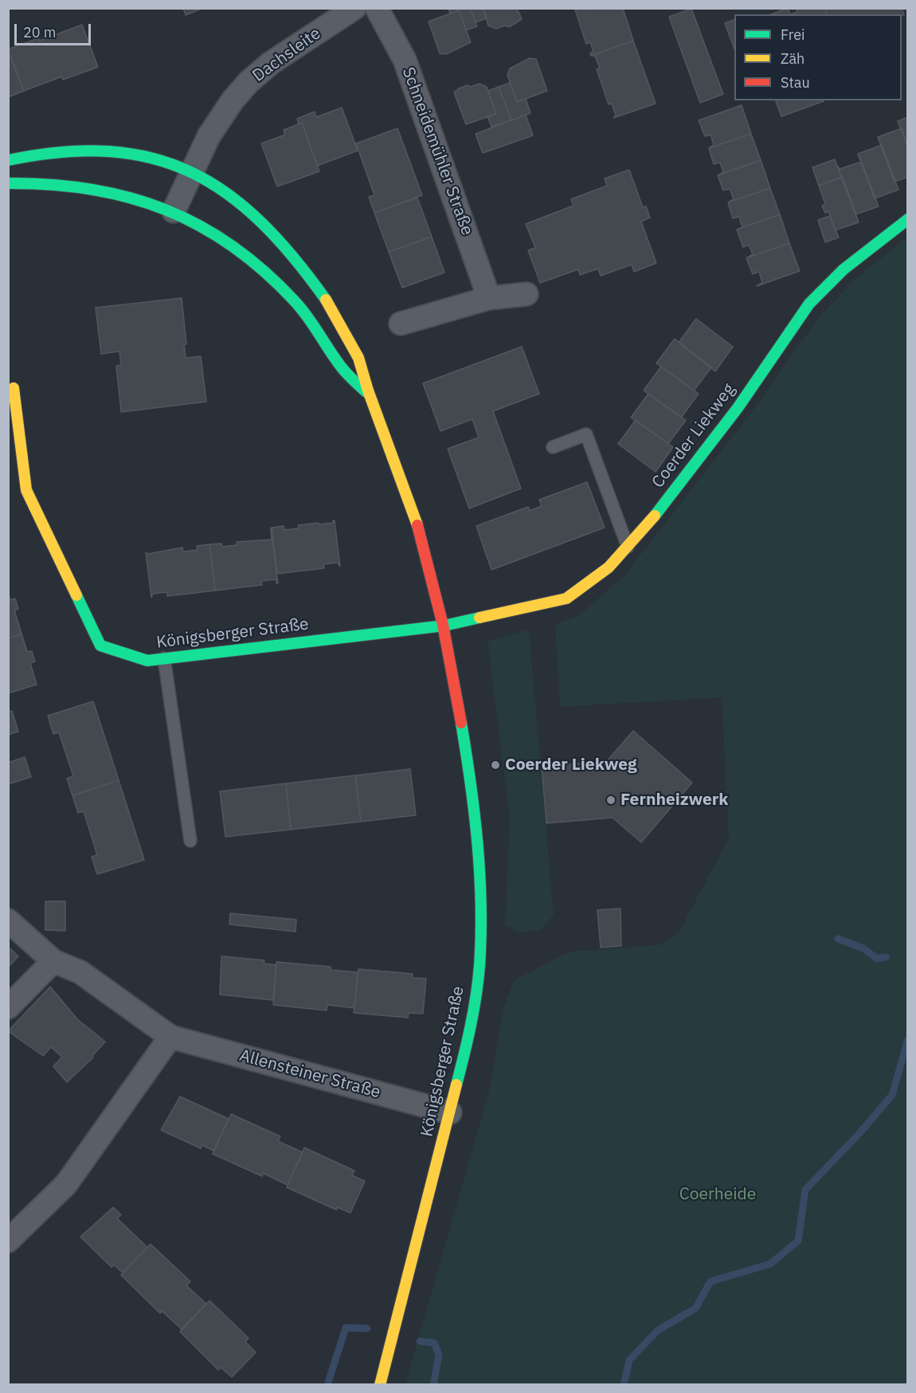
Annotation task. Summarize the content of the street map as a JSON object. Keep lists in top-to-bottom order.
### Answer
{
  "streets": {
    "street": [
      "Dachsleite",
      "Schneidemühler Straße",
      "Coerder Liekweg",
      "Königsberger Straße",
      "Allensteiner Straße"
    ]
  },
  "crossings": [
    ["Dachsleite", "Königsberger Straße"],
    ["Coerder Liekweg", "Königsberger Straße"],
    ["Königsberger Straße", "Allensteiner Straße"]
  ],
  "parks": ["Coerheide"],
  "places": ["Coerder Liekweg", "Fernheizwerk"],
  "legend": ["Frei", "Zäh", "Stau"],
  "scale_bar": "20 m"
}
